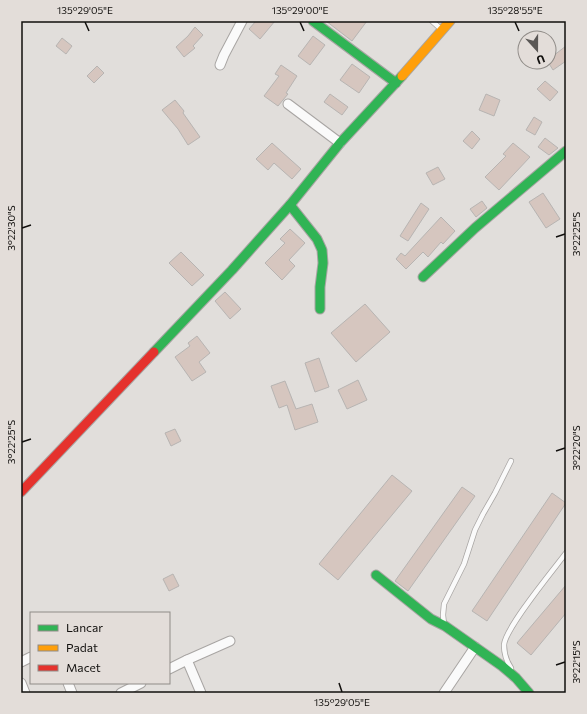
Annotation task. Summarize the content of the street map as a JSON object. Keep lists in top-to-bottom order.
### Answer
{
  "legend": ["Lancar", "Padat", "Macet"],
  "north": "bottom",
  "coordinates": [
    "135°29'05\"E",
    "135°29'00\"E",
    "135°28'55\"E",
    "3°22'30\"S",
    "3°22'25\"S",
    "3°22'20\"S",
    "3°22'15\"S"
  ]
}
